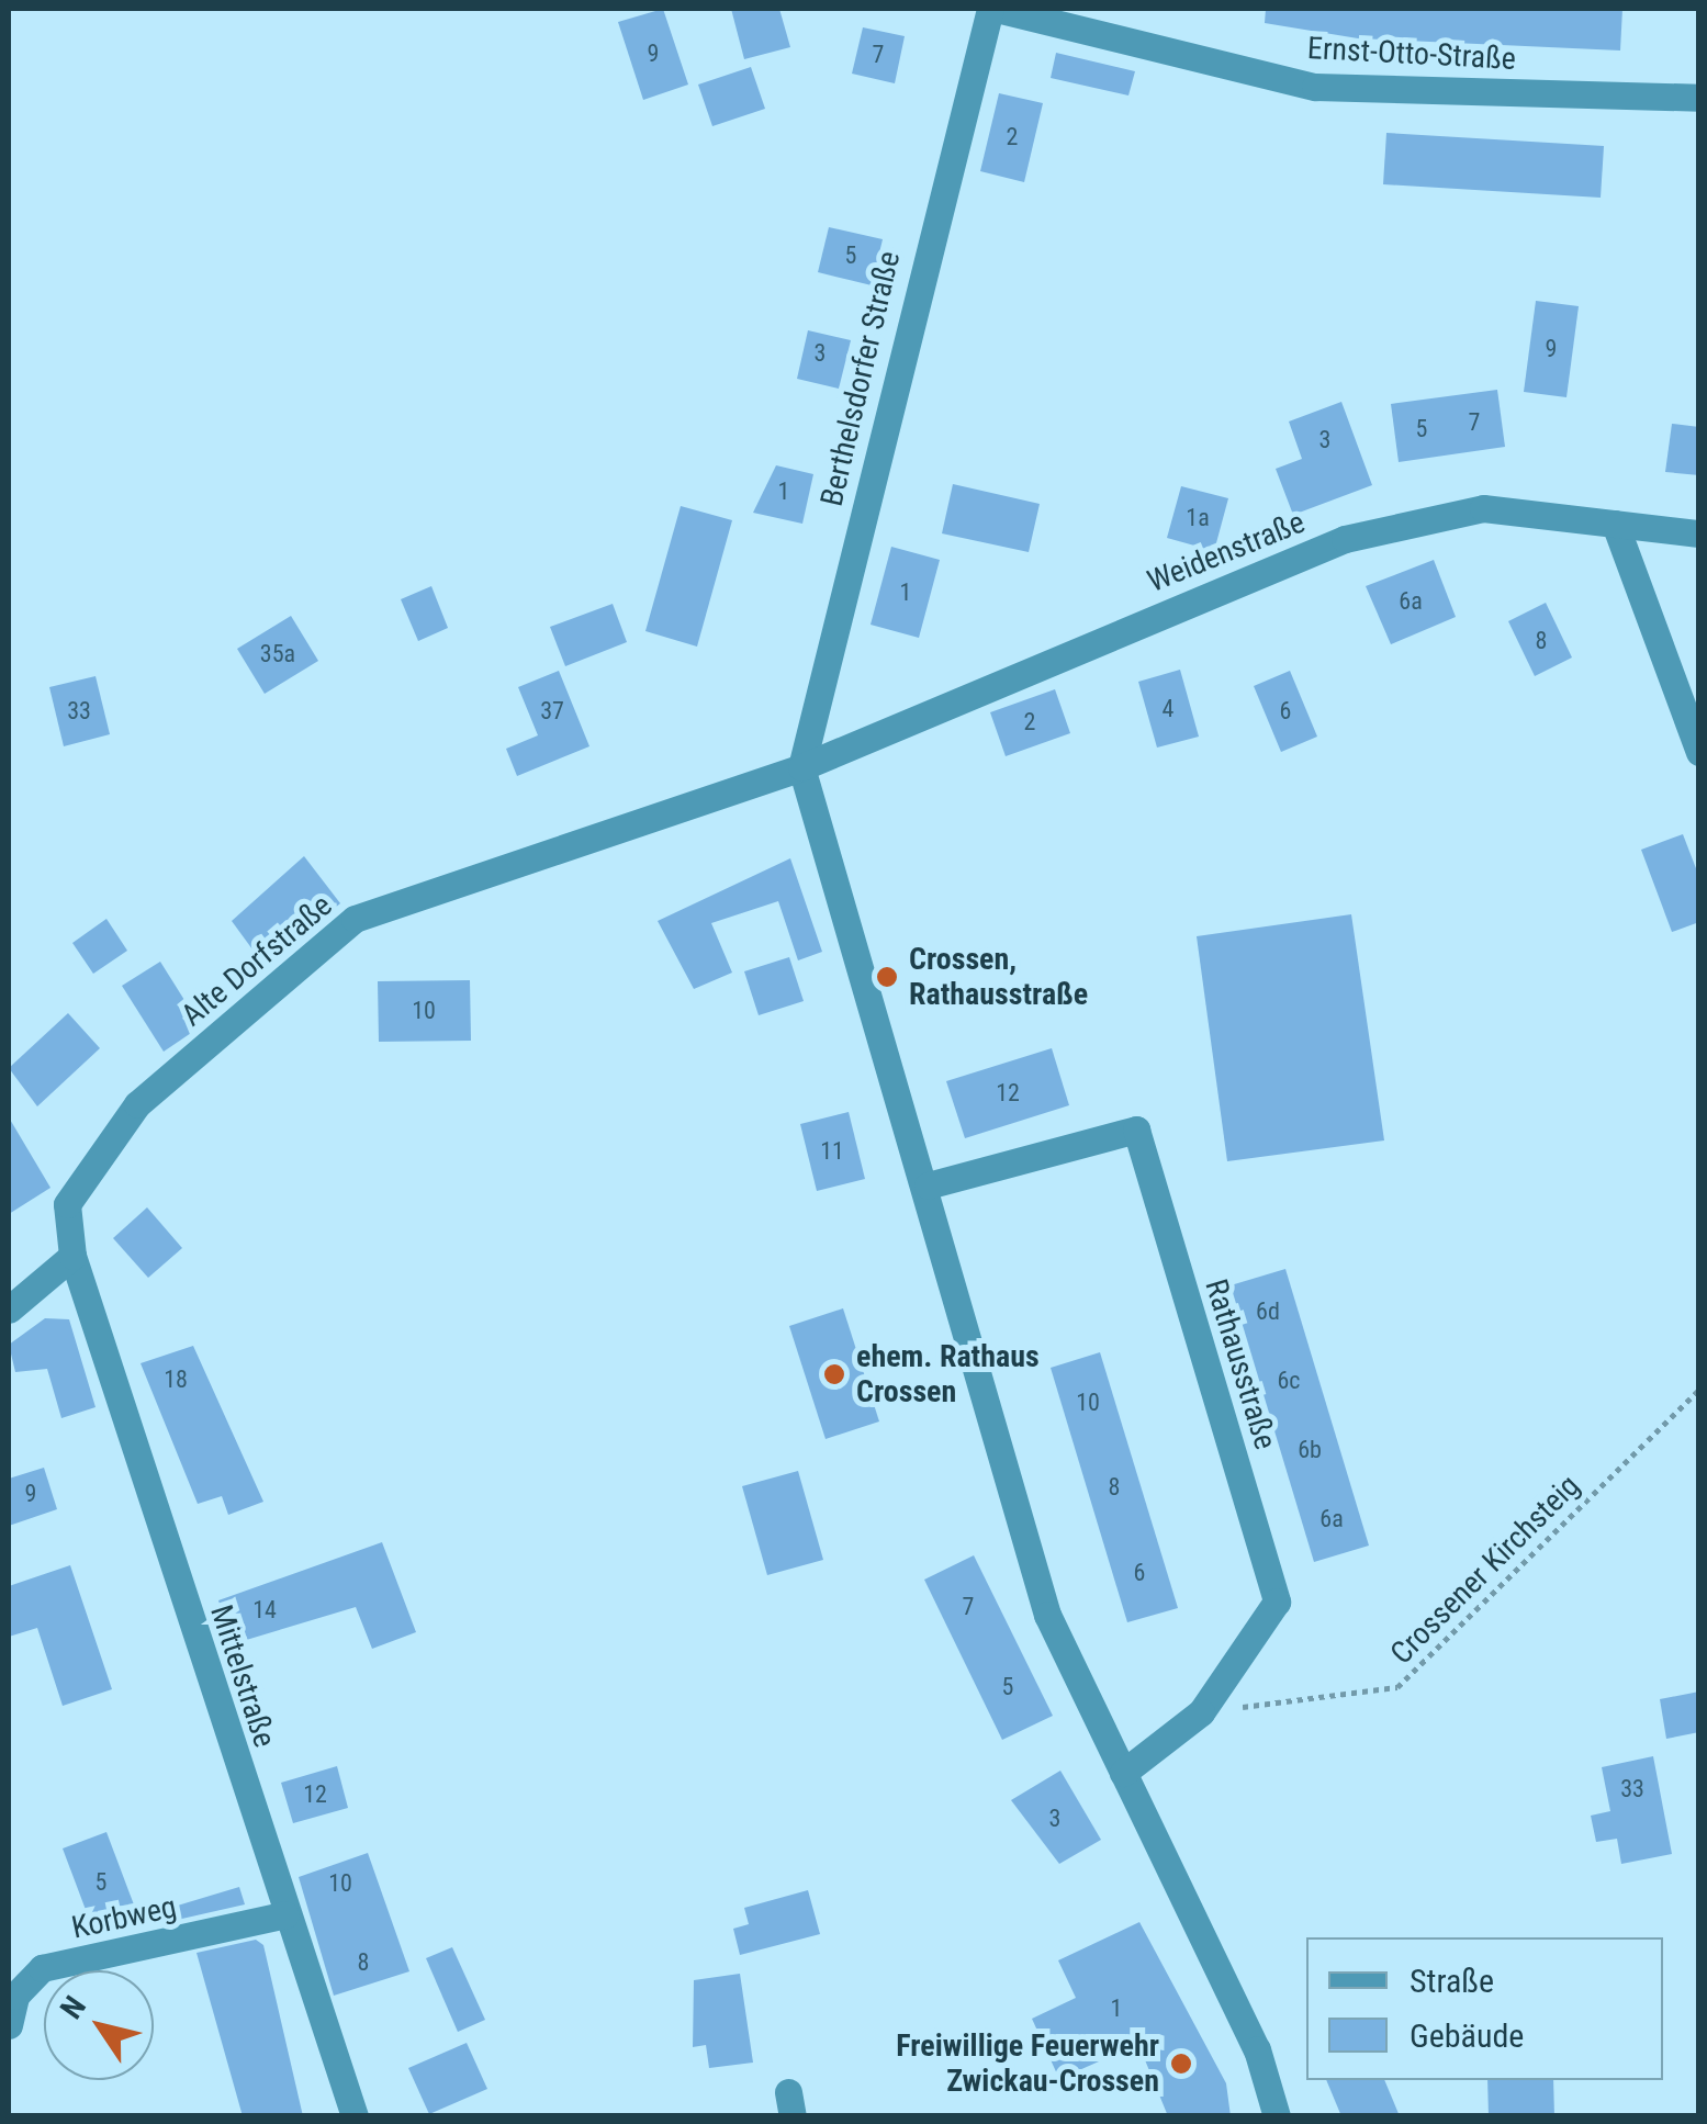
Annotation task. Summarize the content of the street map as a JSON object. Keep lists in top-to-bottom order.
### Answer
{
  "streets": {
    "street": [
      "Ernst-Otto-Straße",
      "Berthelsdorfer Straße",
      "Weidenstraße",
      "Alte Dorfstraße",
      "Rathausstraße",
      "Mittelstraße",
      "Korbweg"
    ],
    "path": ["Crossener Kirchsteig"]
  },
  "crossings": [
    ["Ernst-Otto-Straße", "Berthelsdorfer Straße"],
    ["Berthelsdorfer Straße", "Weidenstraße"],
    ["Berthelsdorfer Straße", "Alte Dorfstraße"],
    ["Weidenstraße", "Alte Dorfstraße"],
    ["Alte Dorfstraße", "Mittelstraße"],
    ["Rathausstraße", "Crossener Kirchsteig"],
    ["Mittelstraße", "Korbweg"]
  ],
  "places": ["Crossen, Rathausstraße", "ehem. Rathaus Crossen", "Freiwillige Feuerwehr Zwickau-Crossen"],
  "house_numbers": [
    "9",
    "7",
    "2",
    "5",
    "9",
    "3",
    "7",
    "5",
    "3",
    "1",
    "1a",
    "1",
    "6a",
    "8",
    "35a",
    "4",
    "33",
    "37",
    "6",
    "2",
    "10",
    "12",
    "11",
    "6d",
    "18",
    "6c",
    "10",
    "6b",
    "8",
    "9",
    "6a",
    "6",
    "7",
    "14",
    "5",
    "33",
    "12",
    "3",
    "5",
    "10",
    "8",
    "1"
  ],
  "legend": ["Straße", "Gebäude"],
  "north": "top left"
}
